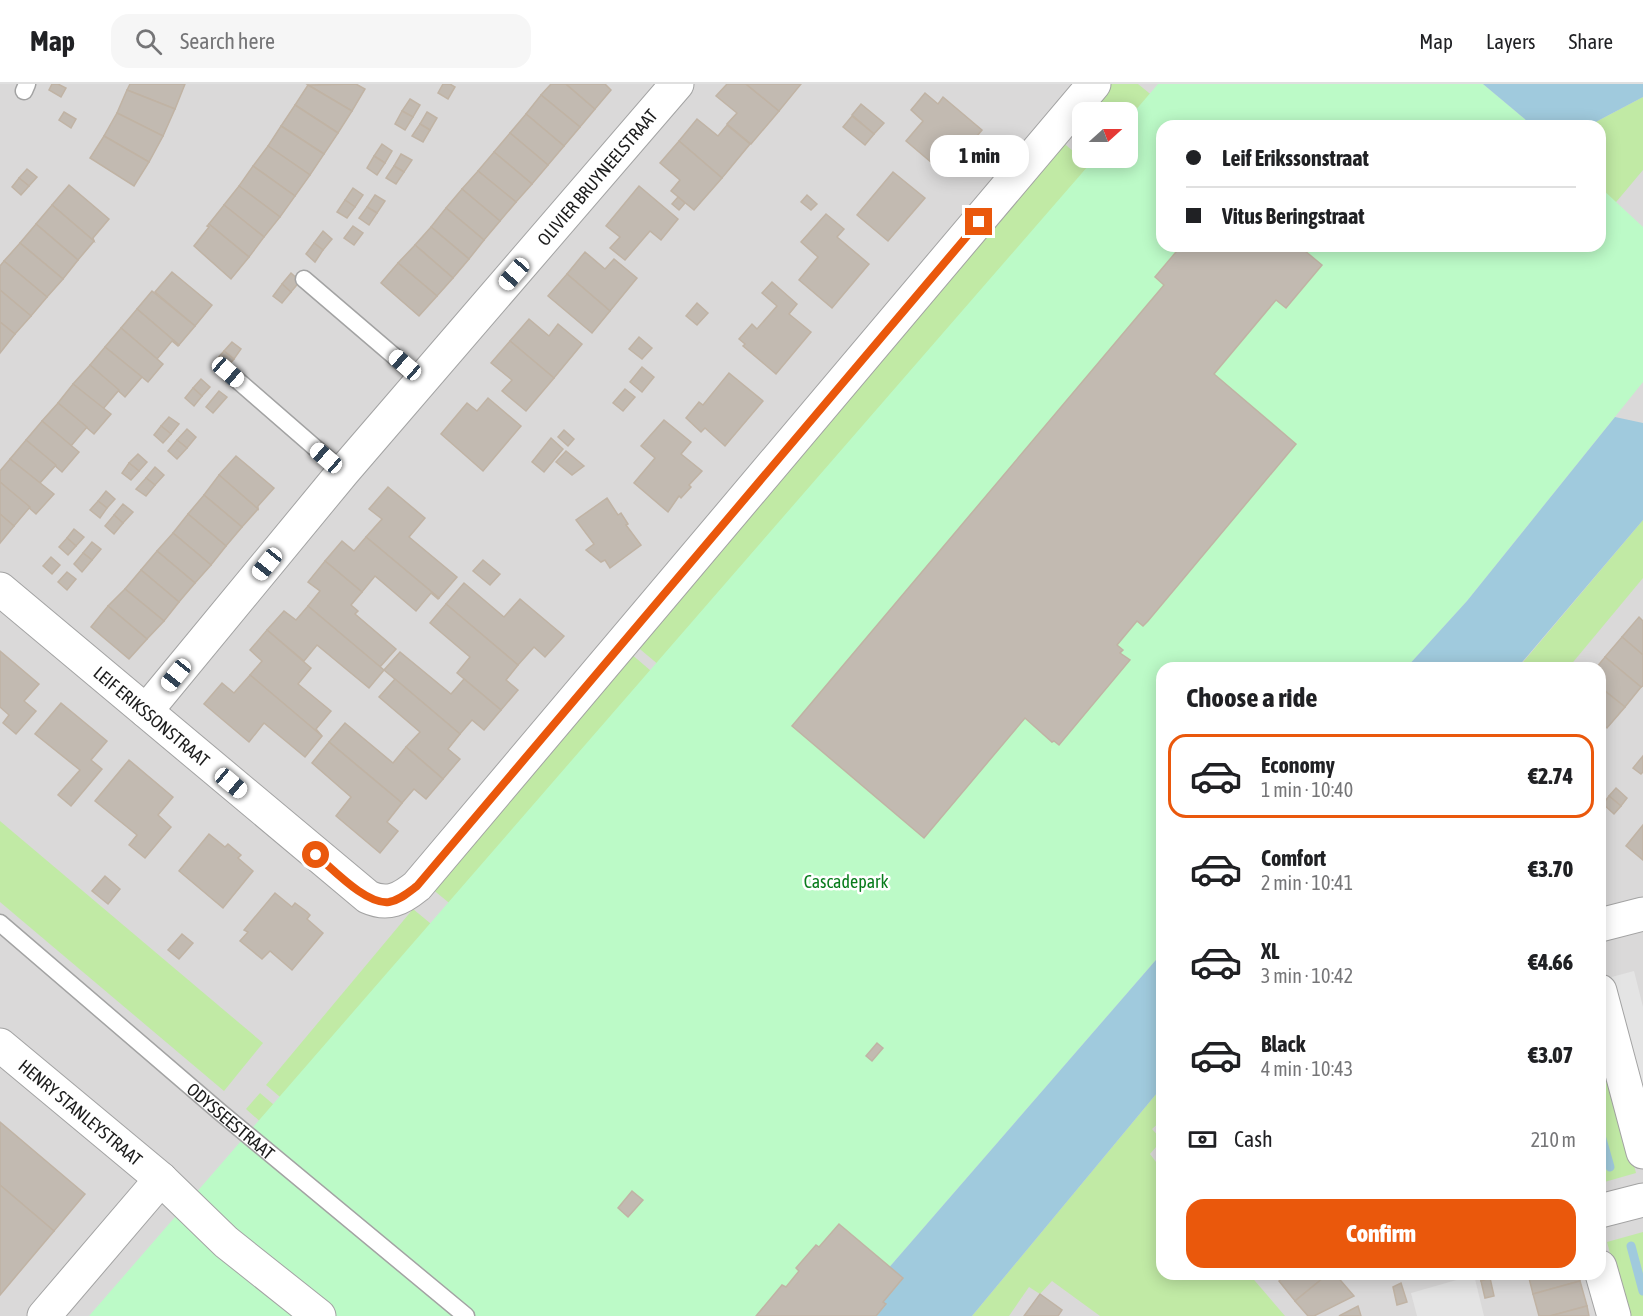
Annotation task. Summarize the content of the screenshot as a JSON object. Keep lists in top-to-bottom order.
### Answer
{
  "streets": {
    "street": ["OLIVIER BRUYNEELSTRAAT", "LEIF ERIKSSONSTRAAT", "HENRY STANLEYSTRAAT"],
    "lane": ["ODYSSEESTRAAT"]
  },
  "crossings": [
    ["OLIVIER BRUYNEELSTRAAT", "LEIF ERIKSSONSTRAAT"]
  ],
  "parks": ["Cascadepark"],
  "north": "right",
  "page": {
    "header": "Map",
    "search": "Search here",
    "nav": ["Map", "Layers", "Share"],
    "banner": ["Leif Erikssonstraat", "Vitus Beringstraat"],
    "bubble": "1 min",
    "heading": "Choose a ride",
    "list": [
      {
        "name": "Economy",
        "note": "1 min · 10:40",
        "value": "€2.74"
      },
      {
        "name": "Comfort",
        "note": "2 min · 10:41",
        "value": "€3.70"
      },
      {
        "name": "XL",
        "note": "3 min · 10:42",
        "value": "€4.66"
      },
      {
        "name": "Black",
        "note": "4 min · 10:43",
        "value": "€3.07"
      }
    ],
    "pay": ["Cash", "210 m"],
    "buttons": "Confirm"
  }
}
